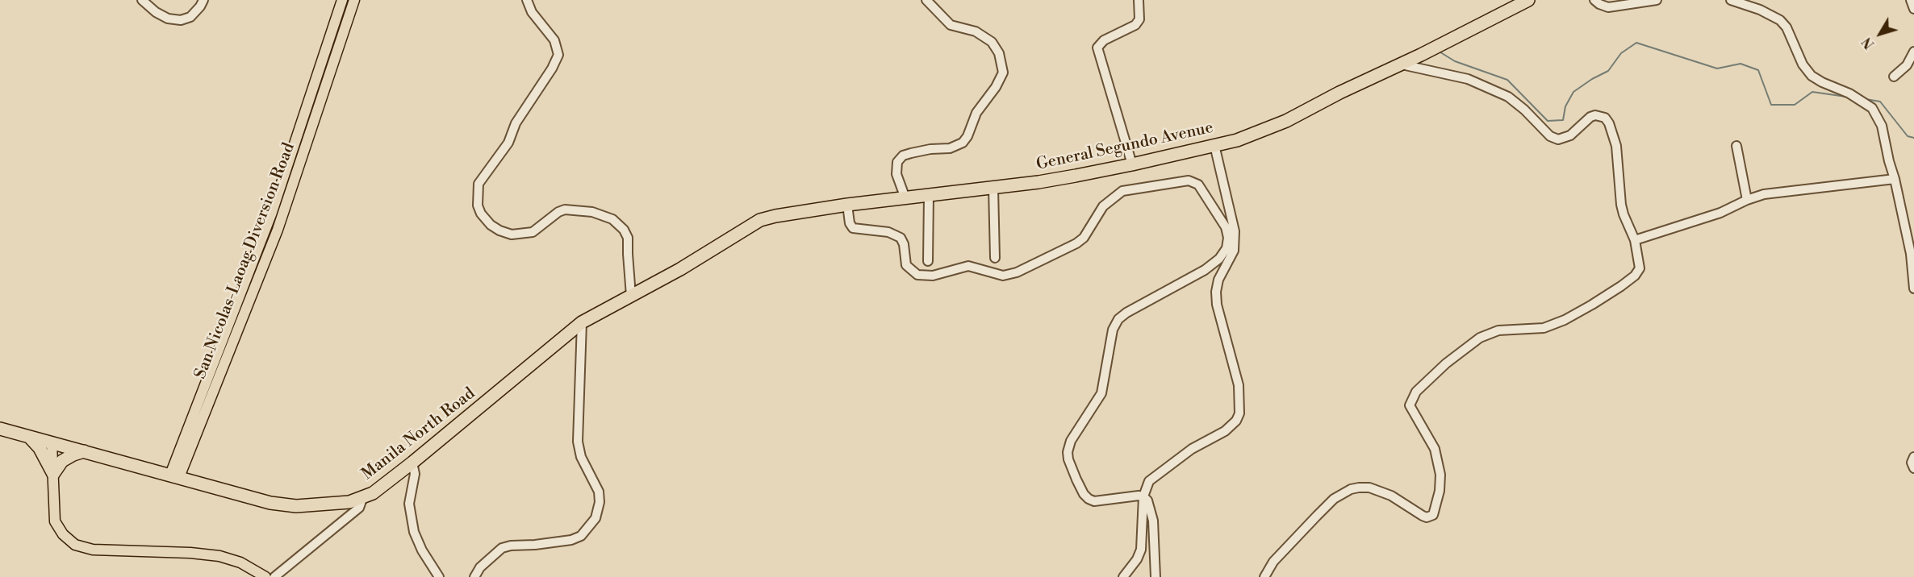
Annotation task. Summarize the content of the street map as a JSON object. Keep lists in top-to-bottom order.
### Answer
{
  "streets": {
    "highway": ["General Segundo Avenue", "Manila North Road"],
    "main road": ["San Nicolas-Laoag Diversion Road"]
  },
  "crossings": [
    ["General Segundo Avenue", "Manila North Road"],
    ["San Nicolas-Laoag Diversion Road", "Manila North Road"]
  ],
  "north": "bottom left"
}
